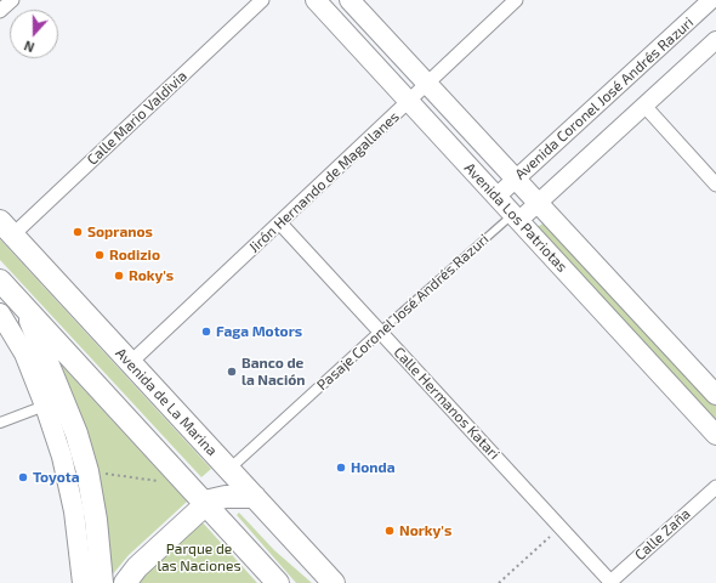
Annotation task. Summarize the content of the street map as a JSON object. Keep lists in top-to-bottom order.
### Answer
{
  "streets": {
    "main road": ["Avenida Los Patriotas", "Avenida de La Marina"],
    "street": [
      "Avenida Coronel José Andrés Razuri",
      "Calle Mario Valdivia",
      "Jirón Hernando de Magallanes",
      "Pasaje Coronel José Andrés Razuri",
      "Calle Hermanos Katari",
      "Calle Zaña"
    ]
  },
  "crossings": [
    ["Avenida Coronel José Andrés Razuri", "Avenida Los Patriotas"],
    ["Calle Mario Valdivia", "Avenida de La Marina"],
    ["Jirón Hernando de Magallanes", "Avenida Los Patriotas"],
    ["Jirón Hernando de Magallanes", "Avenida de La Marina"],
    ["Jirón Hernando de Magallanes", "Calle Hermanos Katari"],
    ["Avenida Los Patriotas", "Pasaje Coronel José Andrés Razuri"],
    ["Pasaje Coronel José Andrés Razuri", "Avenida de La Marina"],
    ["Pasaje Coronel José Andrés Razuri", "Calle Hermanos Katari"],
    ["Calle Hermanos Katari", "Calle Zaña"]
  ],
  "parks": ["Parque de las Naciones"],
  "places": [
    "Sopranos",
    "Rodizio",
    "Roky's",
    "Faga Motors",
    "Banco de la Nación",
    "Honda",
    "Toyota",
    "Norky's"
  ],
  "north": "bottom"
}
